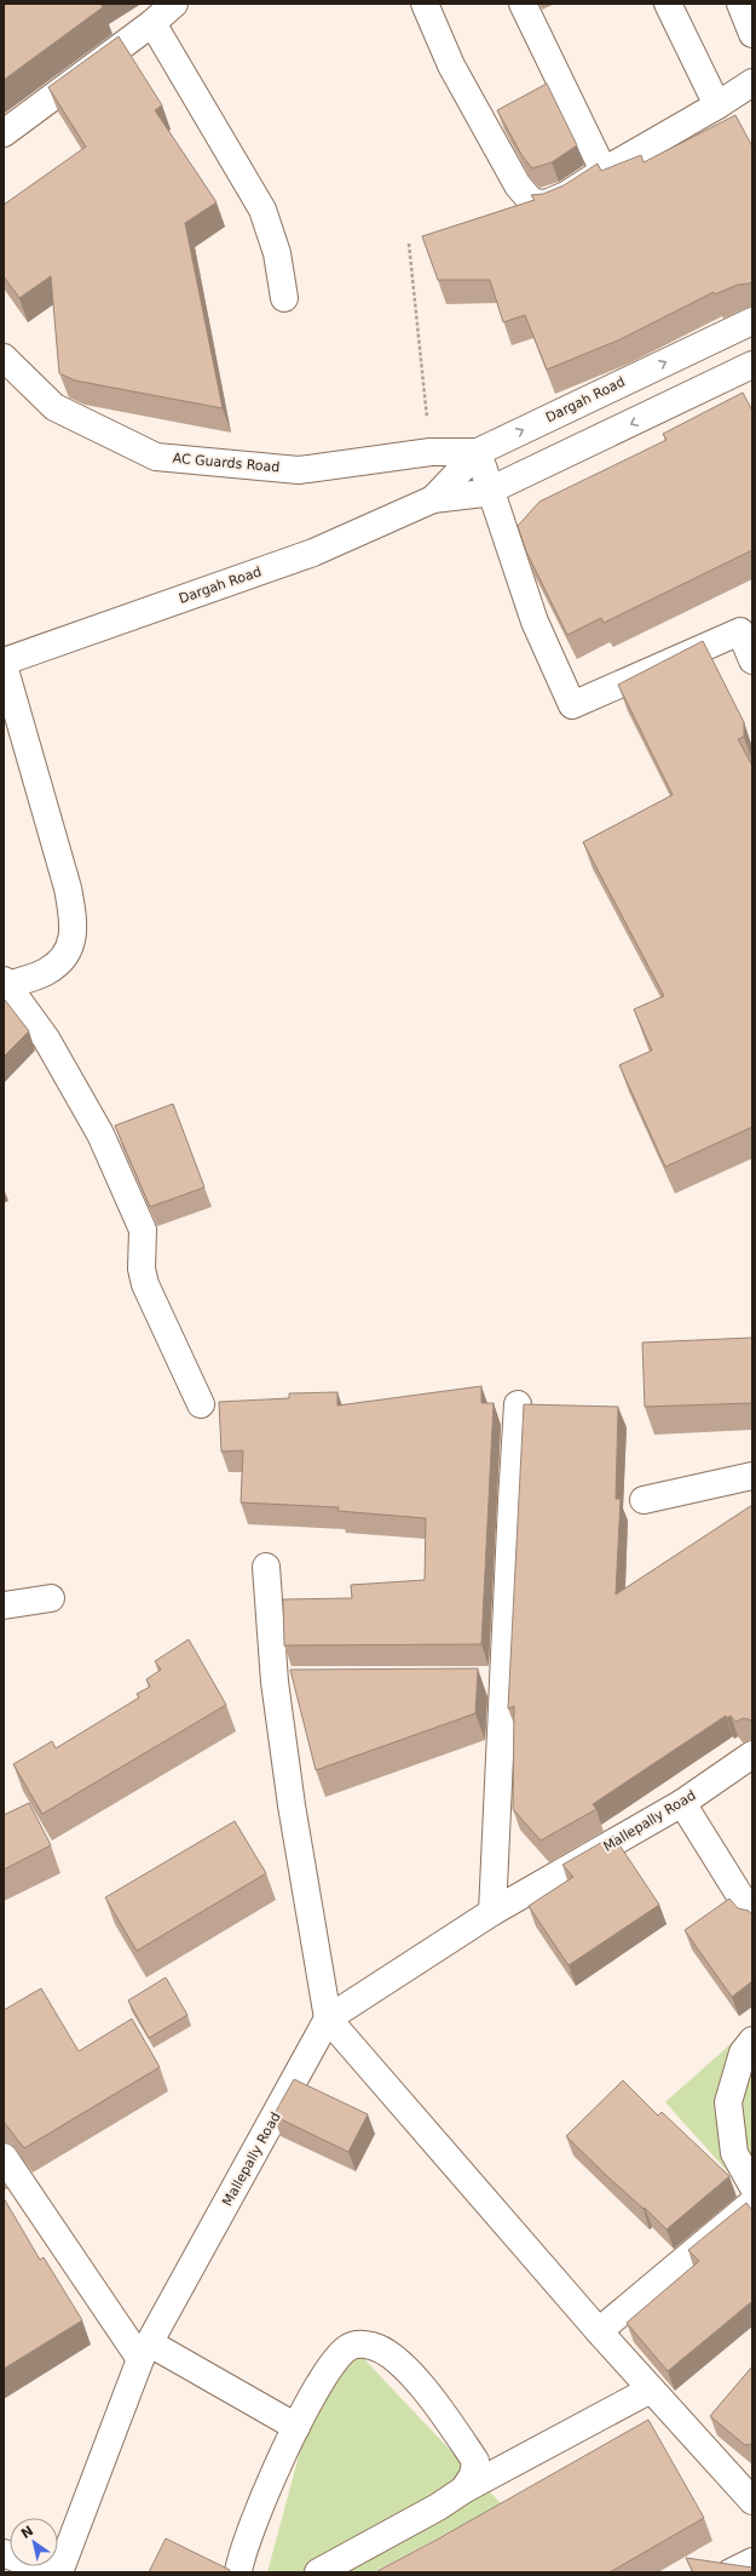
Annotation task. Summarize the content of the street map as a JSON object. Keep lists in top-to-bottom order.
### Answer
{
  "streets": {
    "street": ["Dargah Road", "AC Guards Road", "Mallepally Road"]
  },
  "crossings": [
    ["Dargah Road", "AC Guards Road"]
  ],
  "north": "top left"
}
